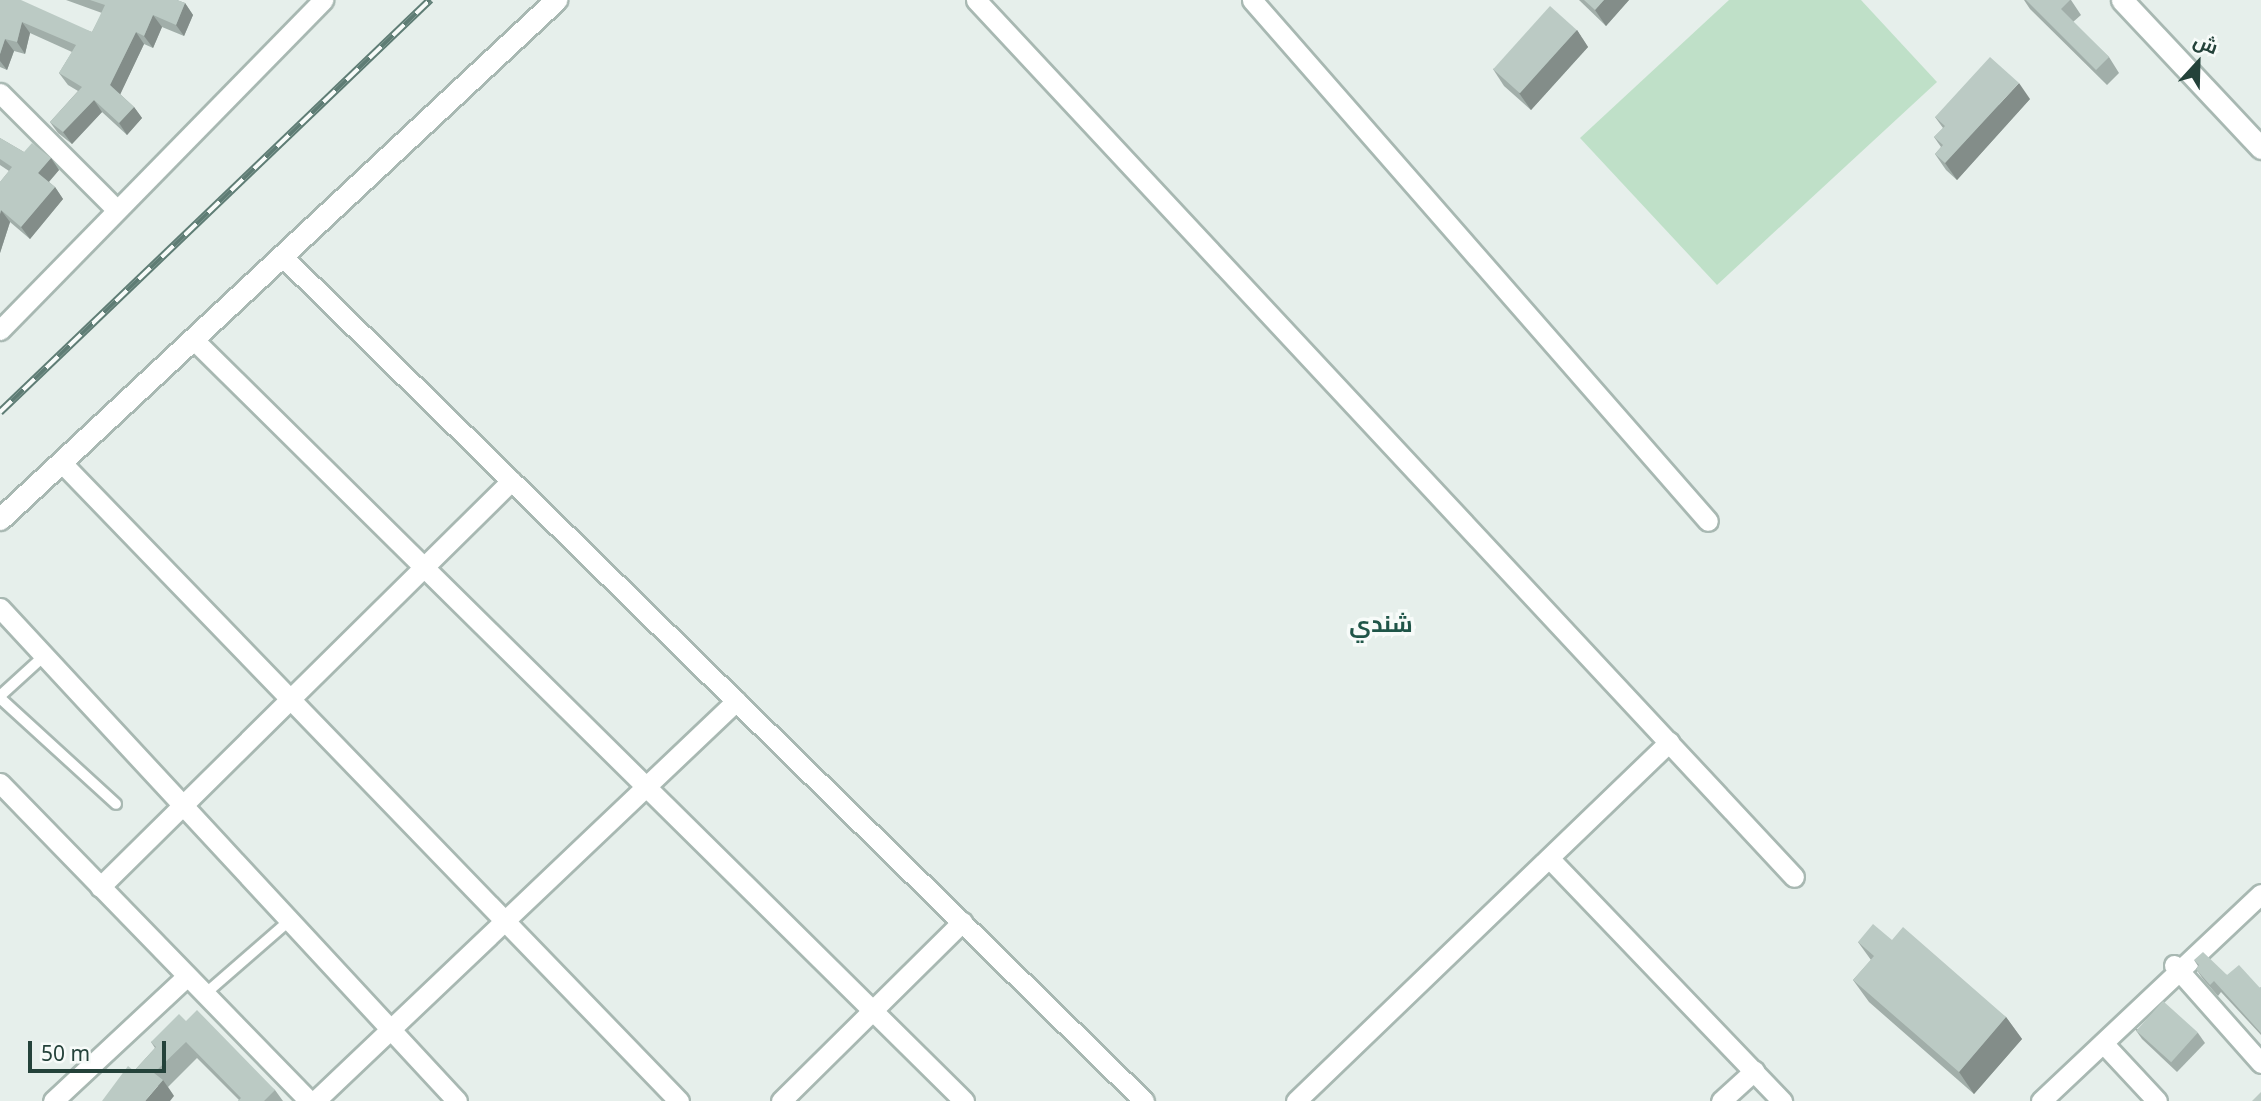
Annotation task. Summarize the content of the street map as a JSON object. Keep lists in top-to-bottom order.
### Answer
{
  "districts": ["شندي"],
  "scale_bar": "50 m",
  "north": "top"
}
